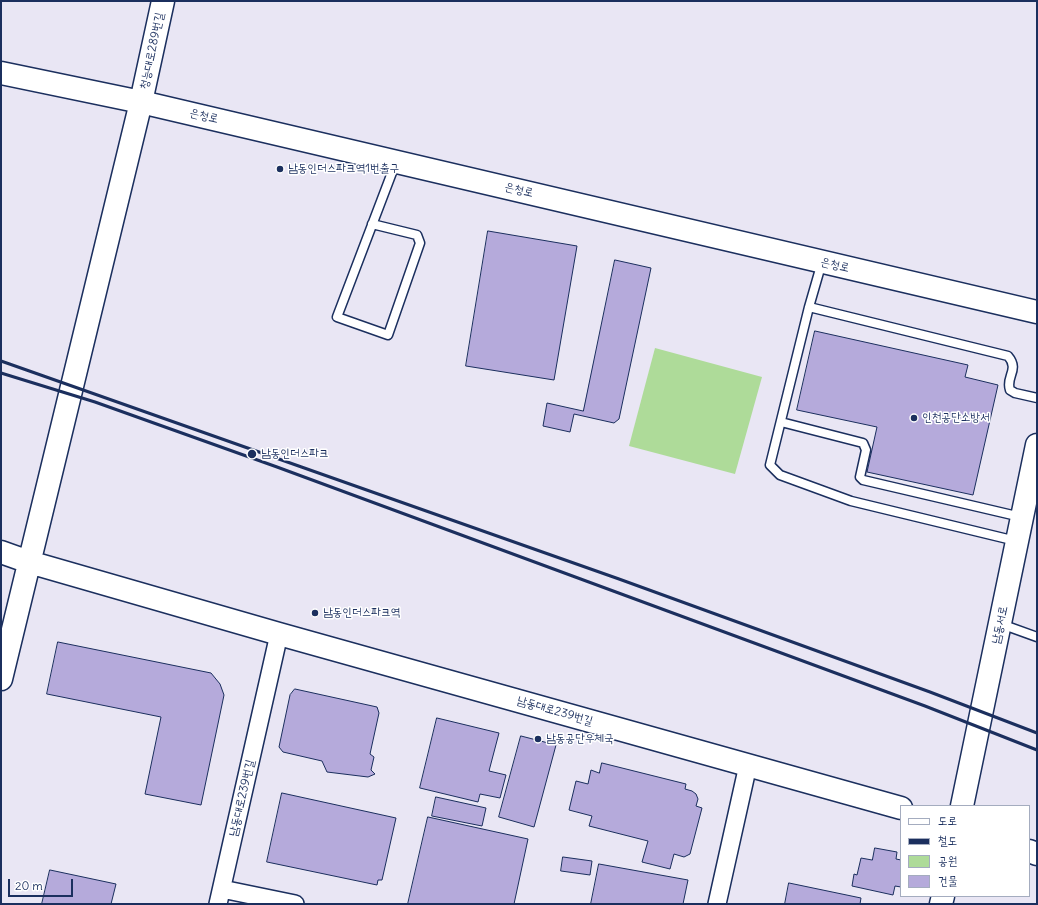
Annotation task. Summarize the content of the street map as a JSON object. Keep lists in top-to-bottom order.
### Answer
{
  "streets": {
    "street": [
      "청능대로289번길",
      "은청로",
      "남동서로",
      "남동대로239번길"
    ]
  },
  "crossings": [
    ["청능대로289번길", "은청로"],
    ["청능대로289번길", "남동대로239번길"]
  ],
  "places": [
    "남동인더스파크역1번출구",
    "인천공단소방서",
    "남동인더스파크",
    "남동인더스파크역",
    "남동공단우체국"
  ],
  "legend": [
    "도로",
    "철도",
    "공원",
    "건물"
  ],
  "scale_bar": "20 m"
}
